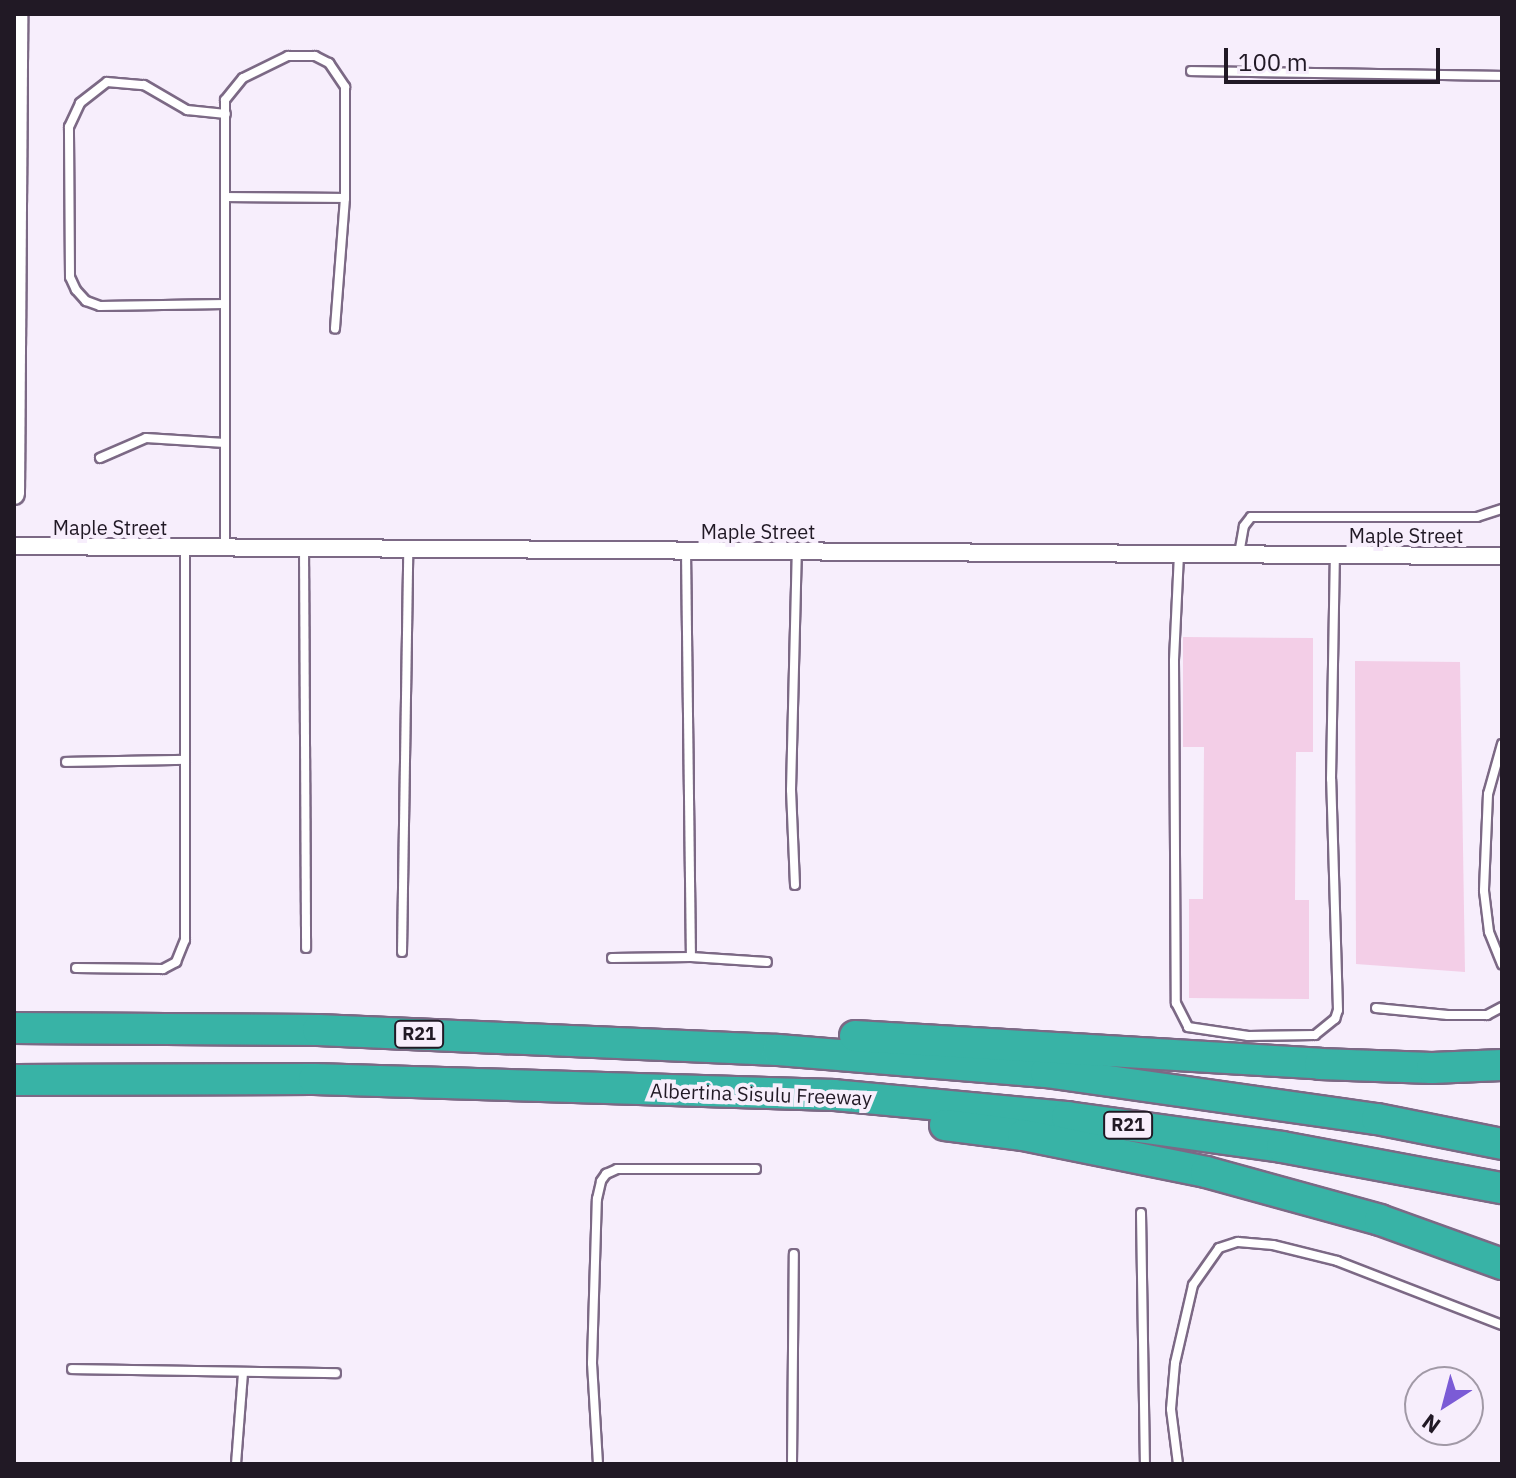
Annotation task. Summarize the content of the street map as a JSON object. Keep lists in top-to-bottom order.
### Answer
{
  "streets": {
    "highway": ["R21", "Albertina Sisulu Freeway"],
    "street": ["Maple Street"]
  },
  "scale_bar": "100 m",
  "north": "bottom left"
}
